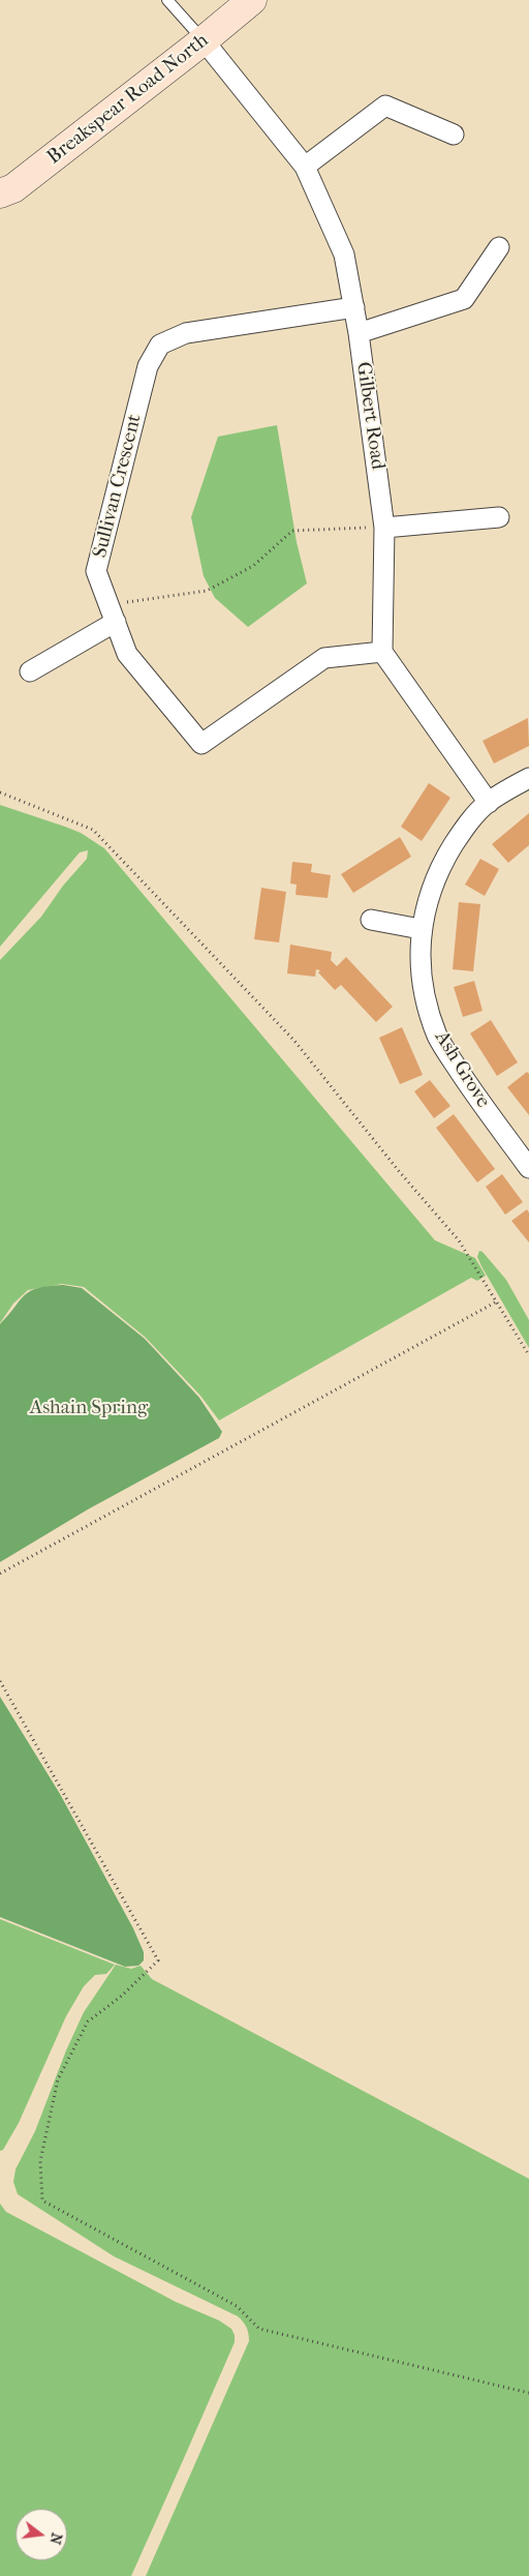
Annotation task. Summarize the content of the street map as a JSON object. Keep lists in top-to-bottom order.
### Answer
{
  "streets": {
    "street": [
      "Breakspear Road North",
      "Gilbert Road",
      "Sullivan Crescent",
      "Ash Grove"
    ]
  },
  "crossings": [
    ["Breakspear Road North", "Gilbert Road"],
    ["Gilbert Road", "Sullivan Crescent"]
  ],
  "parks": ["Ashain Spring"],
  "north": "right"
}
